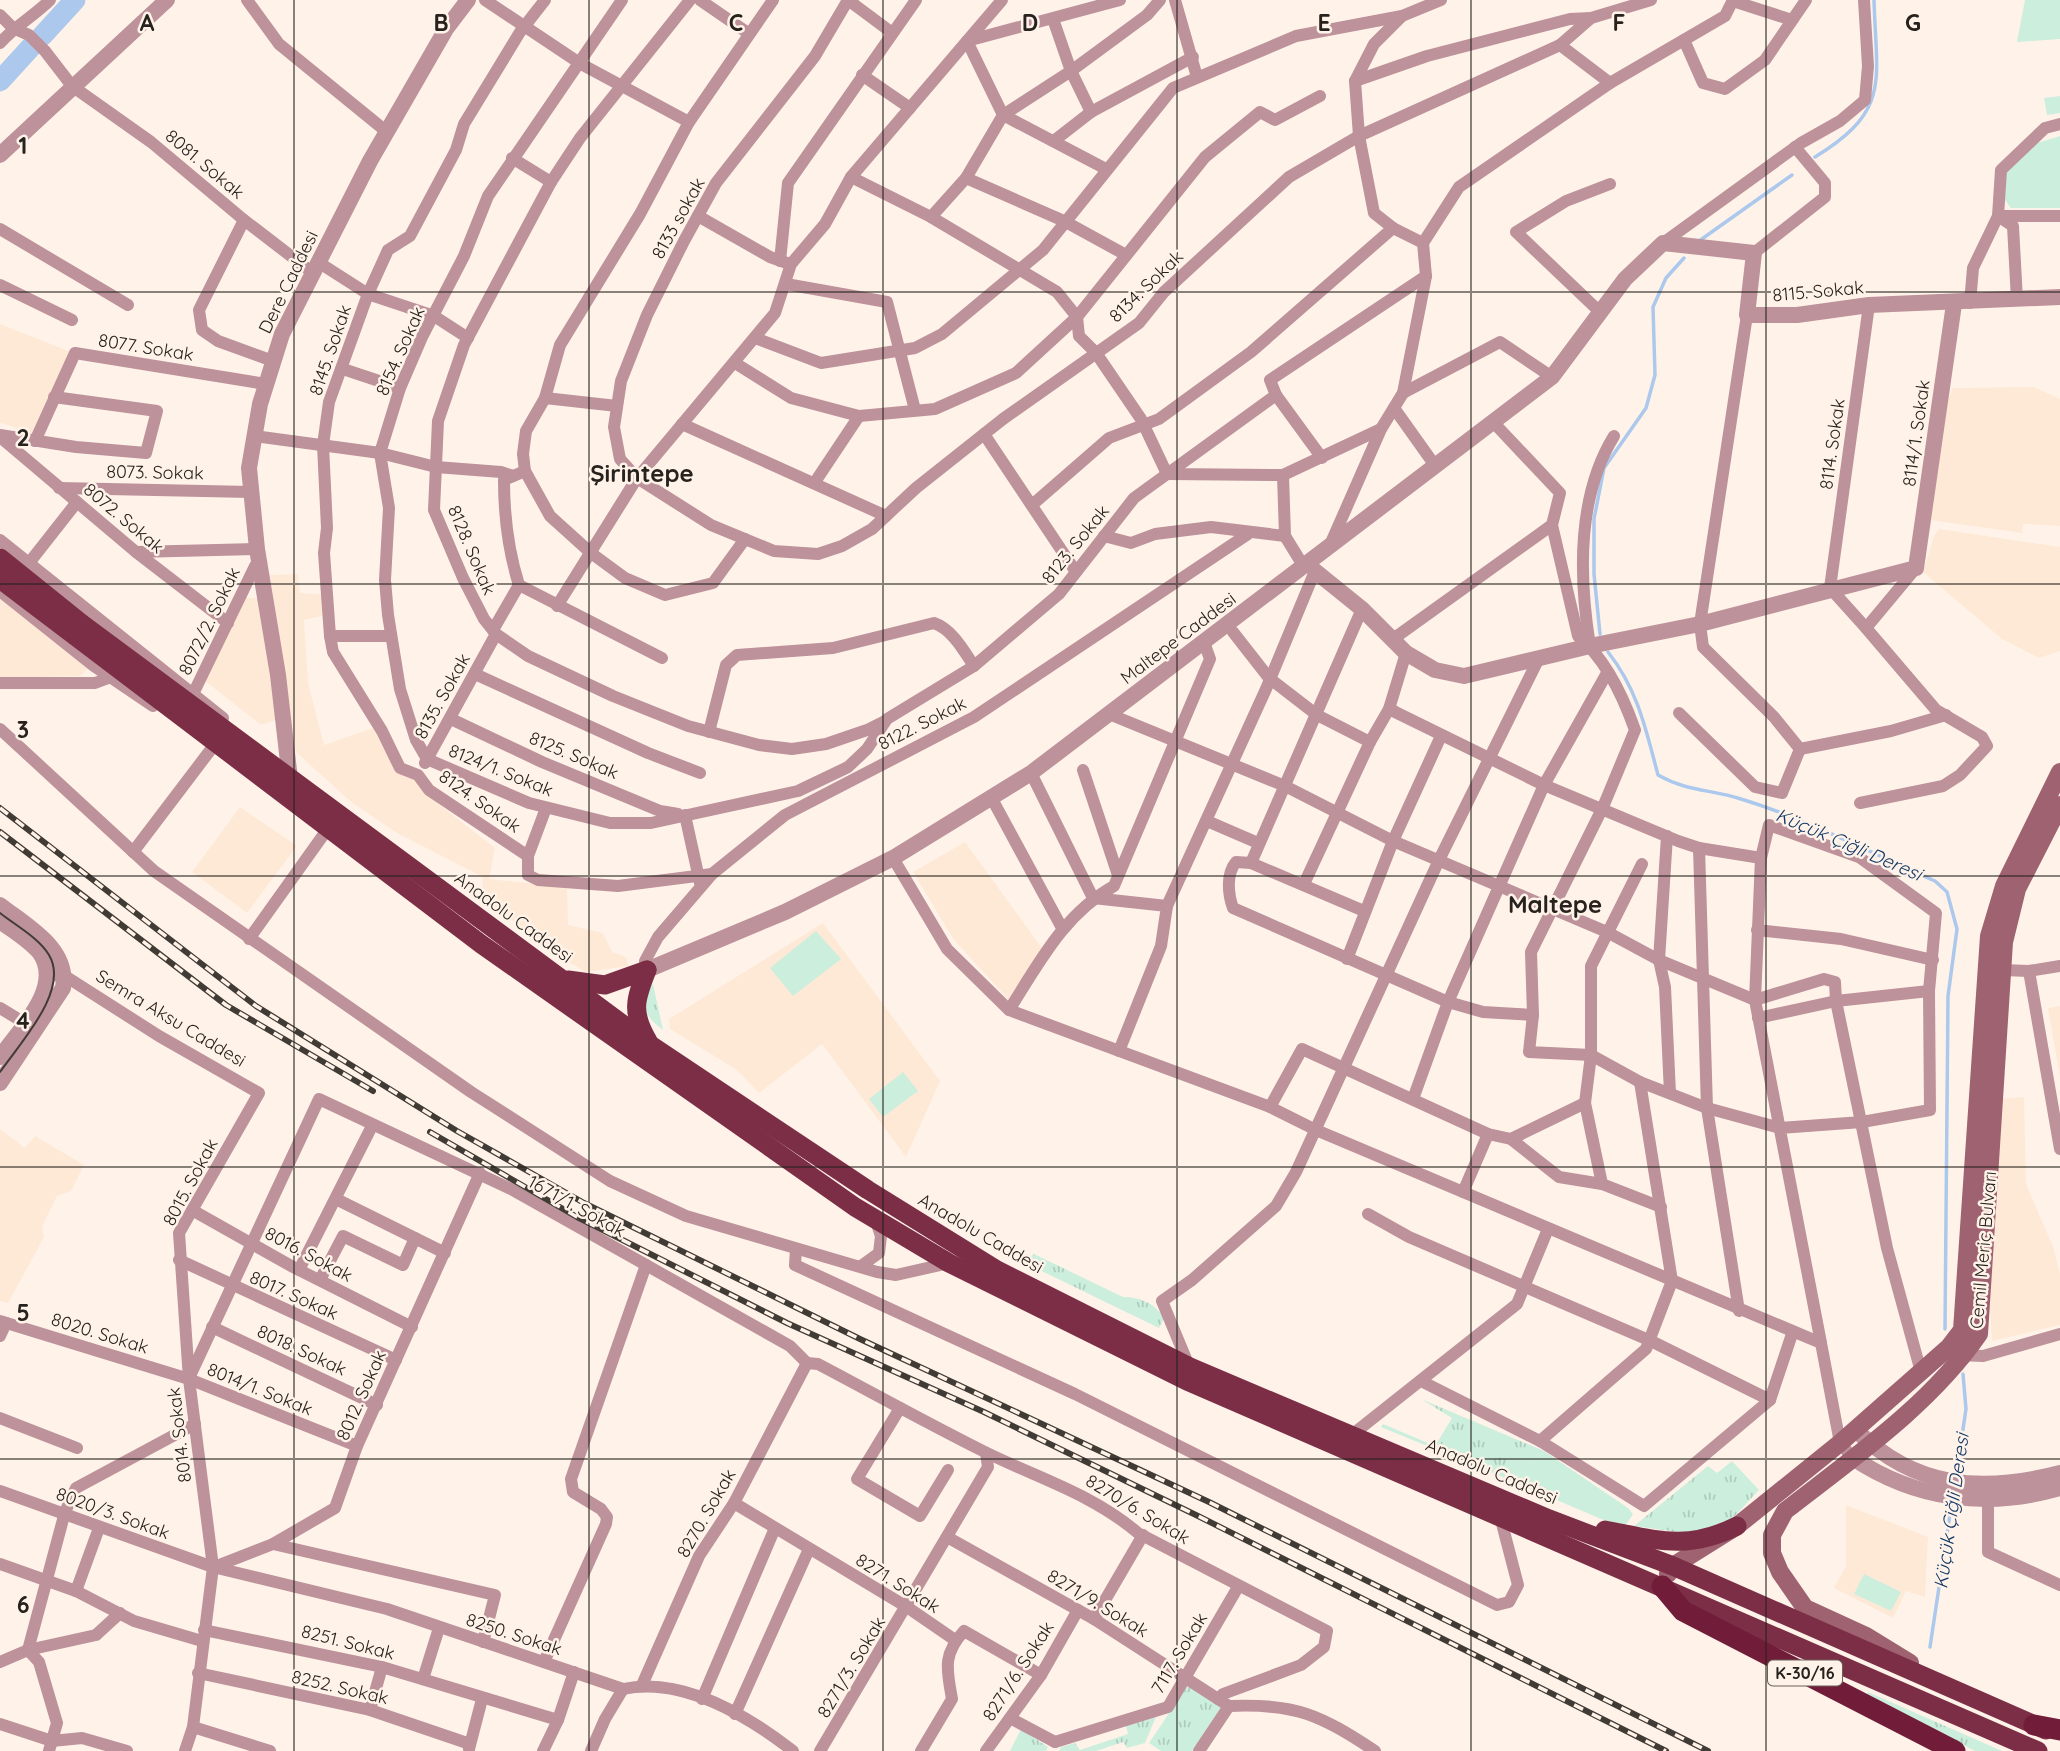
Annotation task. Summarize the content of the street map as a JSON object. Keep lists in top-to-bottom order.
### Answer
{
  "streets": {
    "highway": ["Anadolu Caddesi", "K-30/16"],
    "main road": ["Cemil Meriç Bulvarı"],
    "street": [
      "8081. Sokak",
      "8133 sokak",
      "Dere Caddesi",
      "8134. Sokak",
      "8115. Sokak",
      "8077. Sokak",
      "8145. Sokak",
      "8154. Sokak",
      "8114/1. Sokak",
      "8114. Sokak",
      "8073. Sokak",
      "8072. Sokak",
      "8123. Sokak",
      "8128. Sokak",
      "8072/2. Sokak",
      "Maltepe Caddesi",
      "8135. Sokak",
      "8122. Sokak",
      "8125. Sokak",
      "8124/1. Sokak",
      "8124. Sokak",
      "Semra Aksu Caddesi",
      "8015. Sokak",
      "1671/1. Sokak",
      "8016. Sokak",
      "8017. Sokak",
      "8020. Sokak",
      "8018. Sokak",
      "8014/1. Sokak",
      "8012. Sokak",
      "8014. Sokak",
      "8270/6. Sokak",
      "8020/3. Sokak",
      "8270. Sokak",
      "8271. Sokak",
      "8271/9. Sokak",
      "8250. Sokak",
      "8251. Sokak",
      "7117. Sokak",
      "8271/3. Sokak",
      "8271/6. Sokak",
      "8252. Sokak"
    ]
  },
  "crossings": [
    ["8081. Sokak", "Dere Caddesi"],
    ["8081. Sokak", "8145. Sokak"],
    ["8081. Sokak", "8154. Sokak"],
    ["8081. Sokak", "8128. Sokak"],
    ["8133 sokak", "8134. Sokak"],
    ["Dere Caddesi", "8077. Sokak"],
    ["Dere Caddesi", "8073. Sokak"],
    ["Dere Caddesi", "Anadolu Caddesi"],
    ["8115. Sokak", "8114/1. Sokak"],
    ["8115. Sokak", "8114. Sokak"],
    ["8145. Sokak", "8135. Sokak"],
    ["8145. Sokak", "8124. Sokak"],
    ["8154. Sokak", "8135. Sokak"],
    ["8154. Sokak", "8124/1. Sokak"],
    ["8073. Sokak", "8072. Sokak"],
    ["8072. Sokak", "8072/2. Sokak"],
    ["8123. Sokak", "8128. Sokak"],
    ["8123. Sokak", "8125. Sokak"],
    ["8123. Sokak", "8124/1. Sokak"],
    ["8128. Sokak", "8135. Sokak"],
    ["Maltepe Caddesi", "8122. Sokak"],
    ["8135. Sokak", "8125. Sokak"],
    ["8135. Sokak", "8124/1. Sokak"],
    ["8135. Sokak", "8124. Sokak"],
    ["8122. Sokak", "8124. Sokak"],
    ["8125. Sokak", "8124/1. Sokak"],
    ["Anadolu Caddesi", "Cemil Meriç Bulvarı"],
    ["Anadolu Caddesi", "K-30/16"],
    ["Semra Aksu Caddesi", "8015. Sokak"],
    ["8015. Sokak", "8016. Sokak"],
    ["8015. Sokak", "8017. Sokak"],
    ["8015. Sokak", "8020. Sokak"],
    ["8015. Sokak", "8014/1. Sokak"],
    ["8015. Sokak", "8014. Sokak"],
    ["1671/1. Sokak", "8012. Sokak"],
    ["1671/1. Sokak", "8014. Sokak"],
    ["1671/1. Sokak", "8270/6. Sokak"],
    ["1671/1. Sokak", "8270. Sokak"],
    ["8016. Sokak", "8012. Sokak"],
    ["8016. Sokak", "8014. Sokak"],
    ["8017. Sokak", "8012. Sokak"],
    ["8017. Sokak", "8014. Sokak"],
    ["8020. Sokak", "8014/1. Sokak"],
    ["8020. Sokak", "8014. Sokak"],
    ["8018. Sokak", "8012. Sokak"],
    ["8018. Sokak", "8014. Sokak"],
    ["8014/1. Sokak", "8012. Sokak"],
    ["8014/1. Sokak", "8014. Sokak"],
    ["8012. Sokak", "8014. Sokak"],
    ["8012. Sokak", "8020/3. Sokak"],
    ["8012. Sokak", "8250. Sokak"],
    ["8014. Sokak", "8020/3. Sokak"],
    ["8014. Sokak", "8250. Sokak"],
    ["8014. Sokak", "8251. Sokak"],
    ["8014. Sokak", "8252. Sokak"],
    ["8270/6. Sokak", "8270. Sokak"],
    ["8270/6. Sokak", "8271/9. Sokak"],
    ["8270/6. Sokak", "7117. Sokak"],
    ["8270/6. Sokak", "8271/3. Sokak"],
    ["8020/3. Sokak", "8250. Sokak"],
    ["8270. Sokak", "8271. Sokak"],
    ["8271. Sokak", "8271/3. Sokak"],
    ["8271/9. Sokak", "7117. Sokak"],
    ["8271/9. Sokak", "8271/3. Sokak"],
    ["8271/9. Sokak", "8271/6. Sokak"]
  ],
  "districts": ["Şirintepe", "Maltepe"],
  "water": ["Küçük Çiğli Deresi"],
  "grid": {
    "columns": [
      "A",
      "B",
      "C",
      "D",
      "E",
      "F",
      "G"
    ],
    "rows": [
      "1",
      "2",
      "3",
      "4",
      "5",
      "6"
    ]
  }
}
